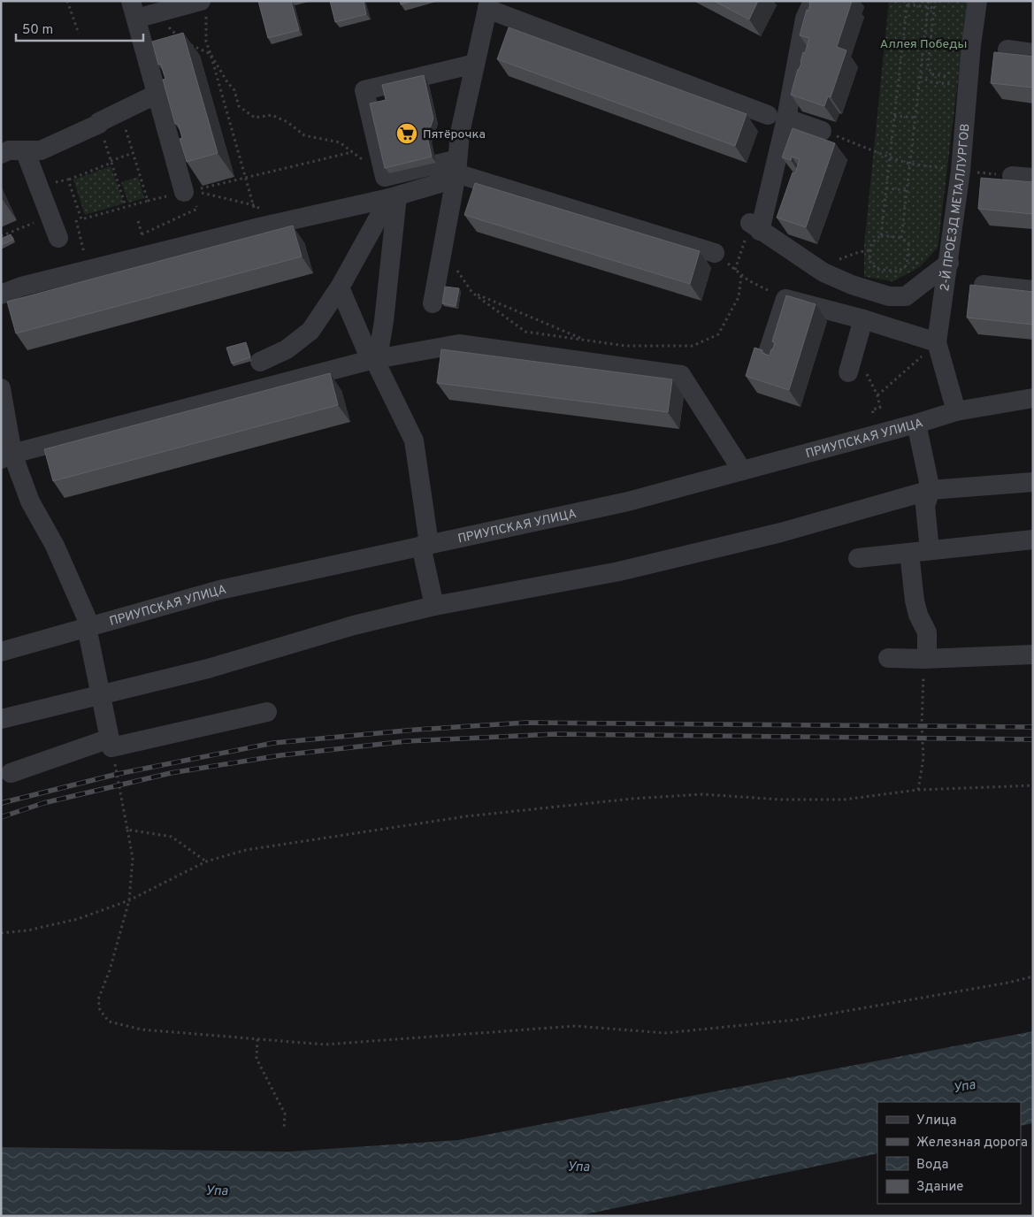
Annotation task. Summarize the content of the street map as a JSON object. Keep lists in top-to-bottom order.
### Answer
{
  "streets": {
    "street": ["2-Й ПРОЕЗД МЕТАЛЛУРГОВ", "ПРИУПСКАЯ УЛИЦА"]
  },
  "crossings": [
    ["2-Й ПРОЕЗД МЕТАЛЛУРГОВ", "ПРИУПСКАЯ УЛИЦА"]
  ],
  "water": ["Упа"],
  "parks": ["Аллея Победы"],
  "places": {
    "supermarket": ["Пятёрочка"]
  },
  "legend": [
    "Улица",
    "Железная дорога",
    "Вода",
    "Здание"
  ],
  "scale_bar": "50 m"
}
